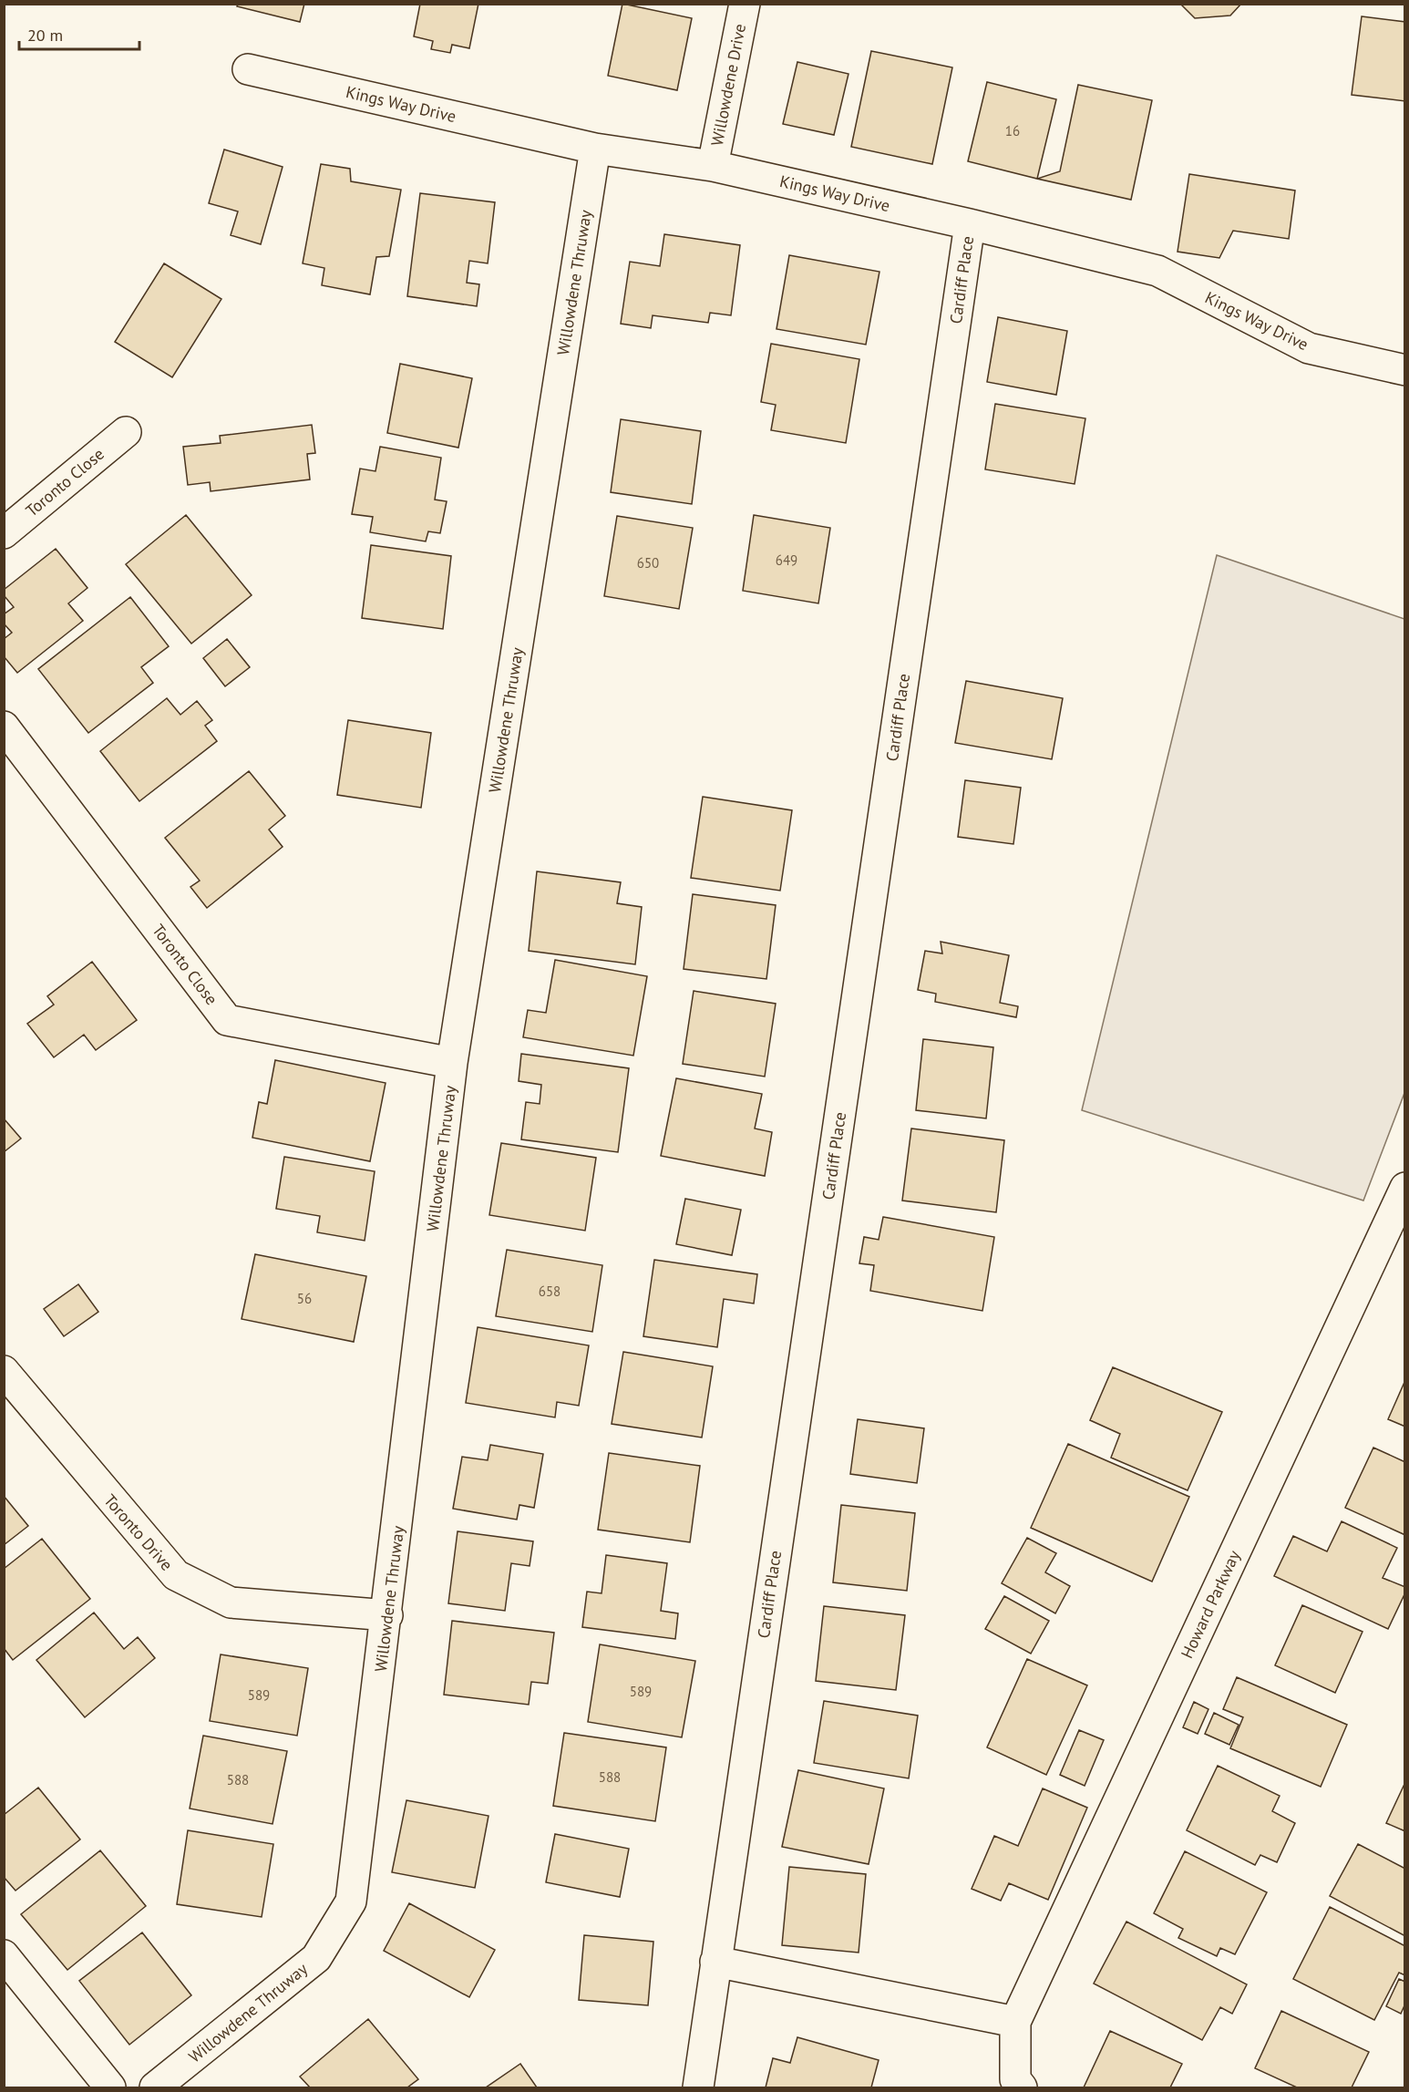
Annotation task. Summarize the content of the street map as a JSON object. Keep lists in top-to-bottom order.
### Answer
{
  "streets": {
    "street": [
      "Willowdene Drive",
      "Kings Way Drive",
      "Cardiff Place",
      "Willowdene Thruway",
      "Toronto Close",
      "Toronto Drive",
      "Howard Parkway"
    ]
  },
  "crossings": [
    ["Willowdene Drive", "Kings Way Drive"],
    ["Kings Way Drive", "Cardiff Place"],
    ["Kings Way Drive", "Willowdene Thruway"],
    ["Willowdene Thruway", "Toronto Close"],
    ["Willowdene Thruway", "Toronto Drive"]
  ],
  "house_numbers": [
    "16",
    "649",
    "650",
    "658",
    "56",
    "589",
    "589",
    "588",
    "588"
  ],
  "scale_bar": "20 m"
}
